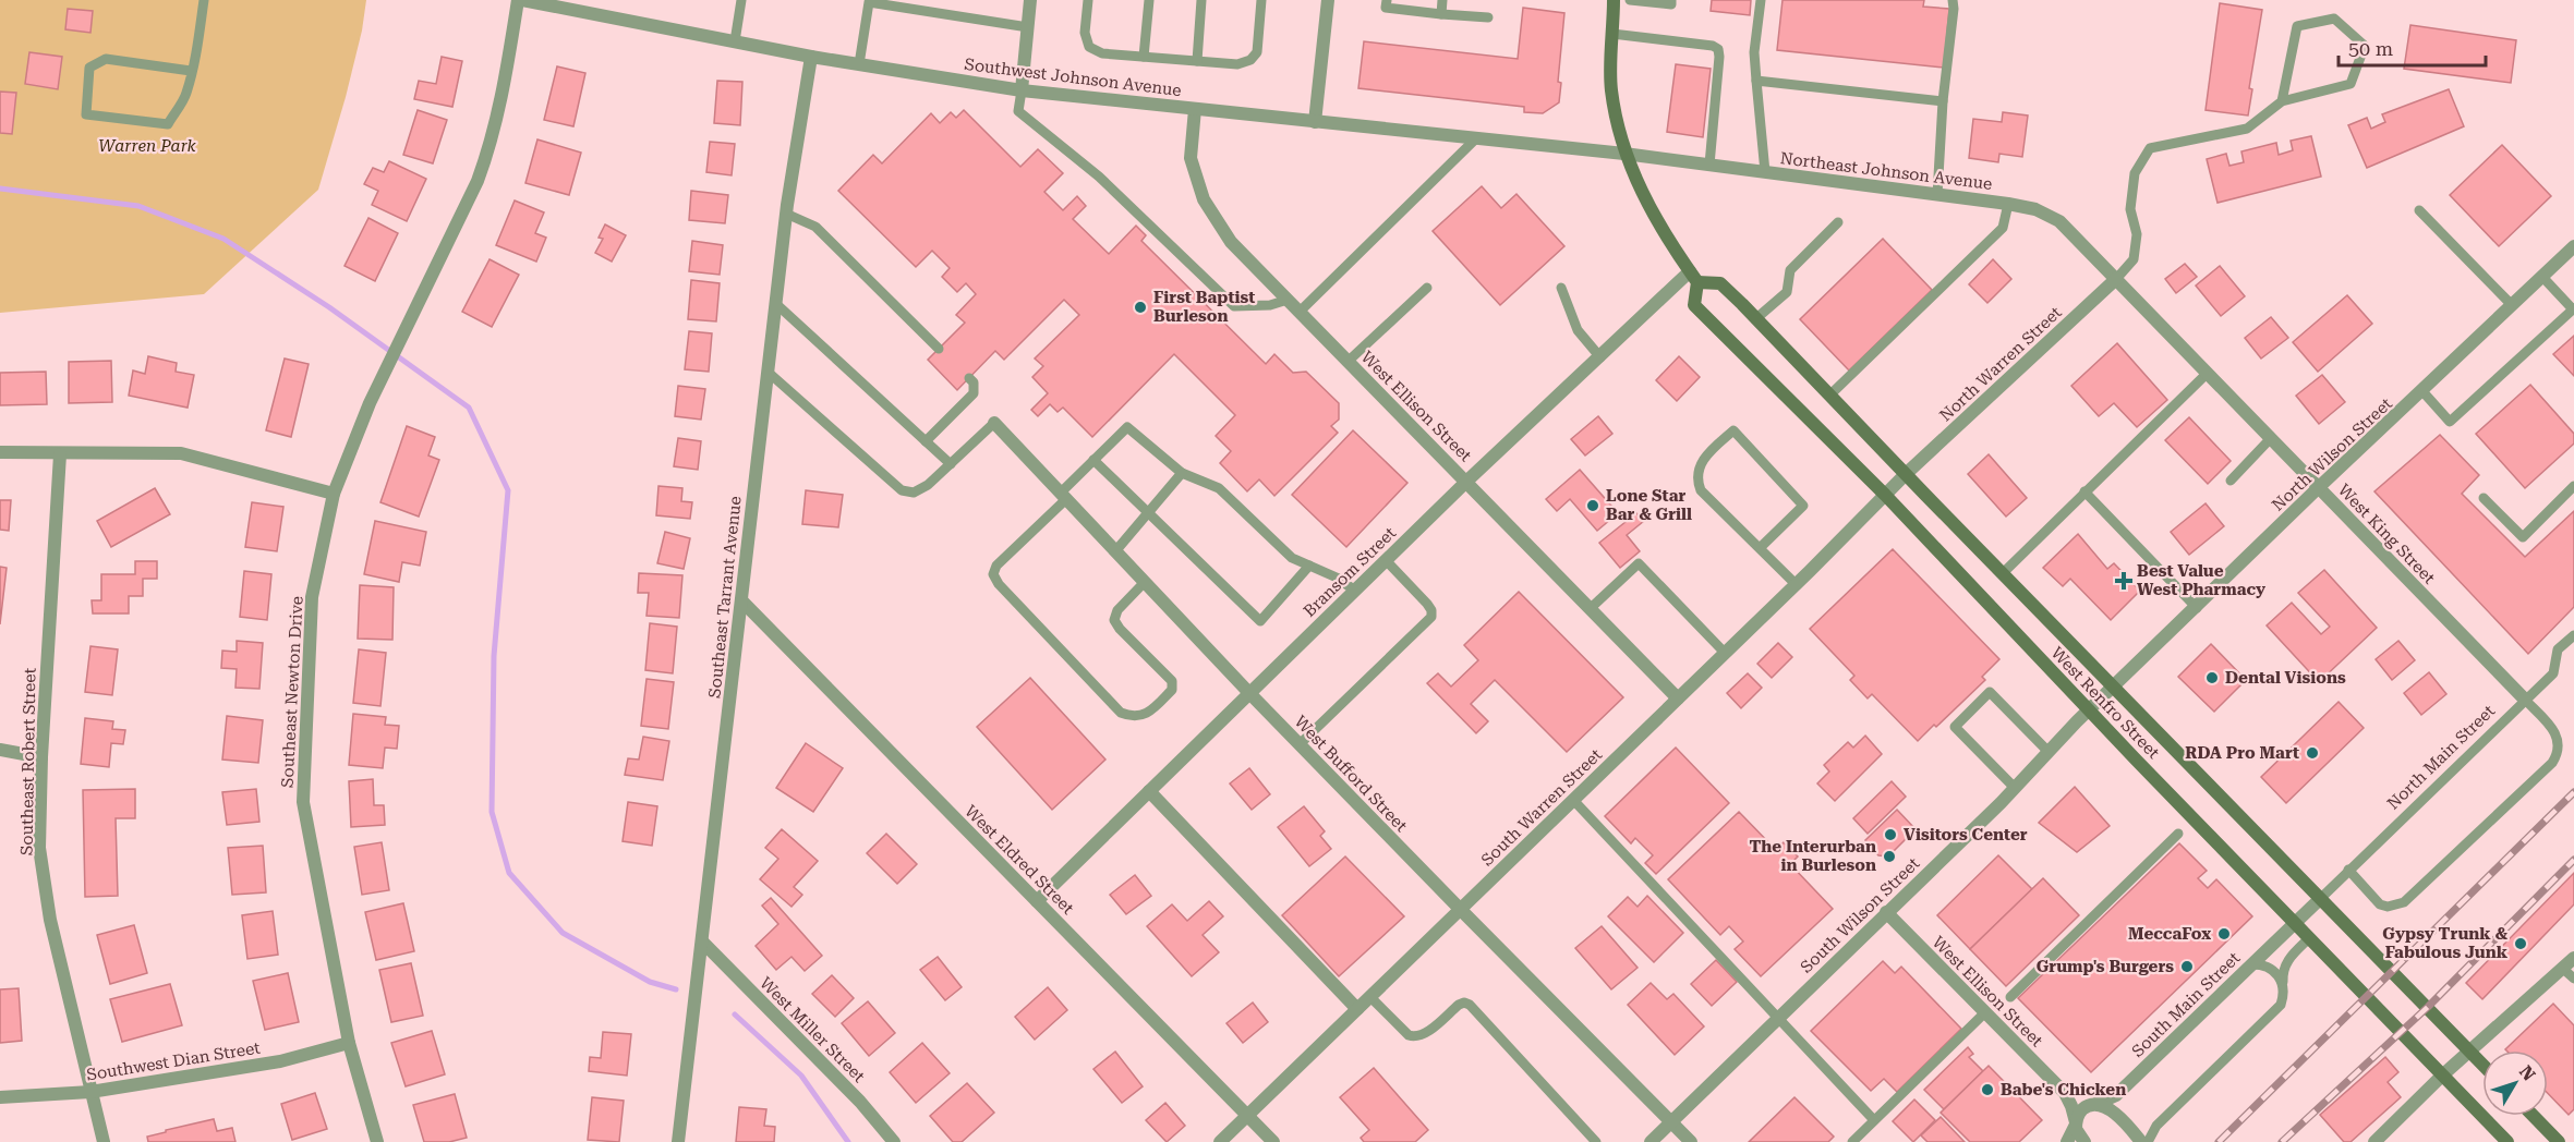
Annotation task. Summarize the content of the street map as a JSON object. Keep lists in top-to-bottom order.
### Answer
{
  "streets": {
    "main road": ["West Renfro Street"],
    "street": [
      "Southwest Johnson Avenue",
      "Northeast Johnson Avenue",
      "North Warren Street",
      "West Ellison Street",
      "North Wilson Street",
      "West King Street",
      "Bransom Street",
      "Southeast Tarrant Avenue",
      "Southeast Newton Drive",
      "Southeast Robert Street",
      "West Bufford Street",
      "South Warren Street",
      "West Eldred Street",
      "South Wilson Street",
      "South Main Street",
      "West Miller Street",
      "Southwest Dian Street"
    ],
    "lane": ["North Main Street"]
  },
  "crossings": [
    ["Southwest Johnson Avenue", "Northeast Johnson Avenue"],
    ["Southwest Johnson Avenue", "West Ellison Street"],
    ["Southwest Johnson Avenue", "Southeast Tarrant Avenue"],
    ["Southwest Johnson Avenue", "West Renfro Street"],
    ["Northeast Johnson Avenue", "North Warren Street"],
    ["Northeast Johnson Avenue", "West King Street"],
    ["Northeast Johnson Avenue", "West Renfro Street"],
    ["North Warren Street", "West King Street"],
    ["North Warren Street", "West Renfro Street"],
    ["North Warren Street", "South Warren Street"],
    ["West Ellison Street", "Bransom Street"],
    ["West Ellison Street", "South Warren Street"],
    ["West Ellison Street", "South Wilson Street"],
    ["North Wilson Street", "West King Street"],
    ["North Wilson Street", "West Renfro Street"],
    ["North Wilson Street", "South Wilson Street"],
    ["West King Street", "North Main Street"],
    ["Bransom Street", "West Renfro Street"],
    ["Bransom Street", "West Bufford Street"],
    ["Bransom Street", "West Eldred Street"],
    ["Southeast Tarrant Avenue", "West Eldred Street"],
    ["Southeast Tarrant Avenue", "West Miller Street"],
    ["Southeast Newton Drive", "Southwest Dian Street"],
    ["West Renfro Street", "North Main Street"],
    ["West Renfro Street", "South Warren Street"],
    ["West Renfro Street", "South Wilson Street"],
    ["West Renfro Street", "South Main Street"],
    ["North Main Street", "South Main Street"],
    ["Southeast Robert Street", "Southwest Dian Street"],
    ["West Bufford Street", "South Warren Street"],
    ["West Bufford Street", "South Wilson Street"],
    ["South Warren Street", "West Eldred Street"]
  ],
  "parks": ["Warren Park"],
  "places": {
    "other": [
      "First Baptist Burleson",
      "Lone Star Bar & Grill",
      "Dental Visions",
      "RDA Pro Mart",
      "Visitors Center",
      "The Interurban in Burleson",
      "MeccaFox",
      "Gypsy Trunk & Fabulous Junk",
      "Grump's Burgers",
      "Babe's Chicken"
    ],
    "health": ["Best Value West Pharmacy"]
  },
  "scale_bar": "50 m",
  "north": "top right"
}
